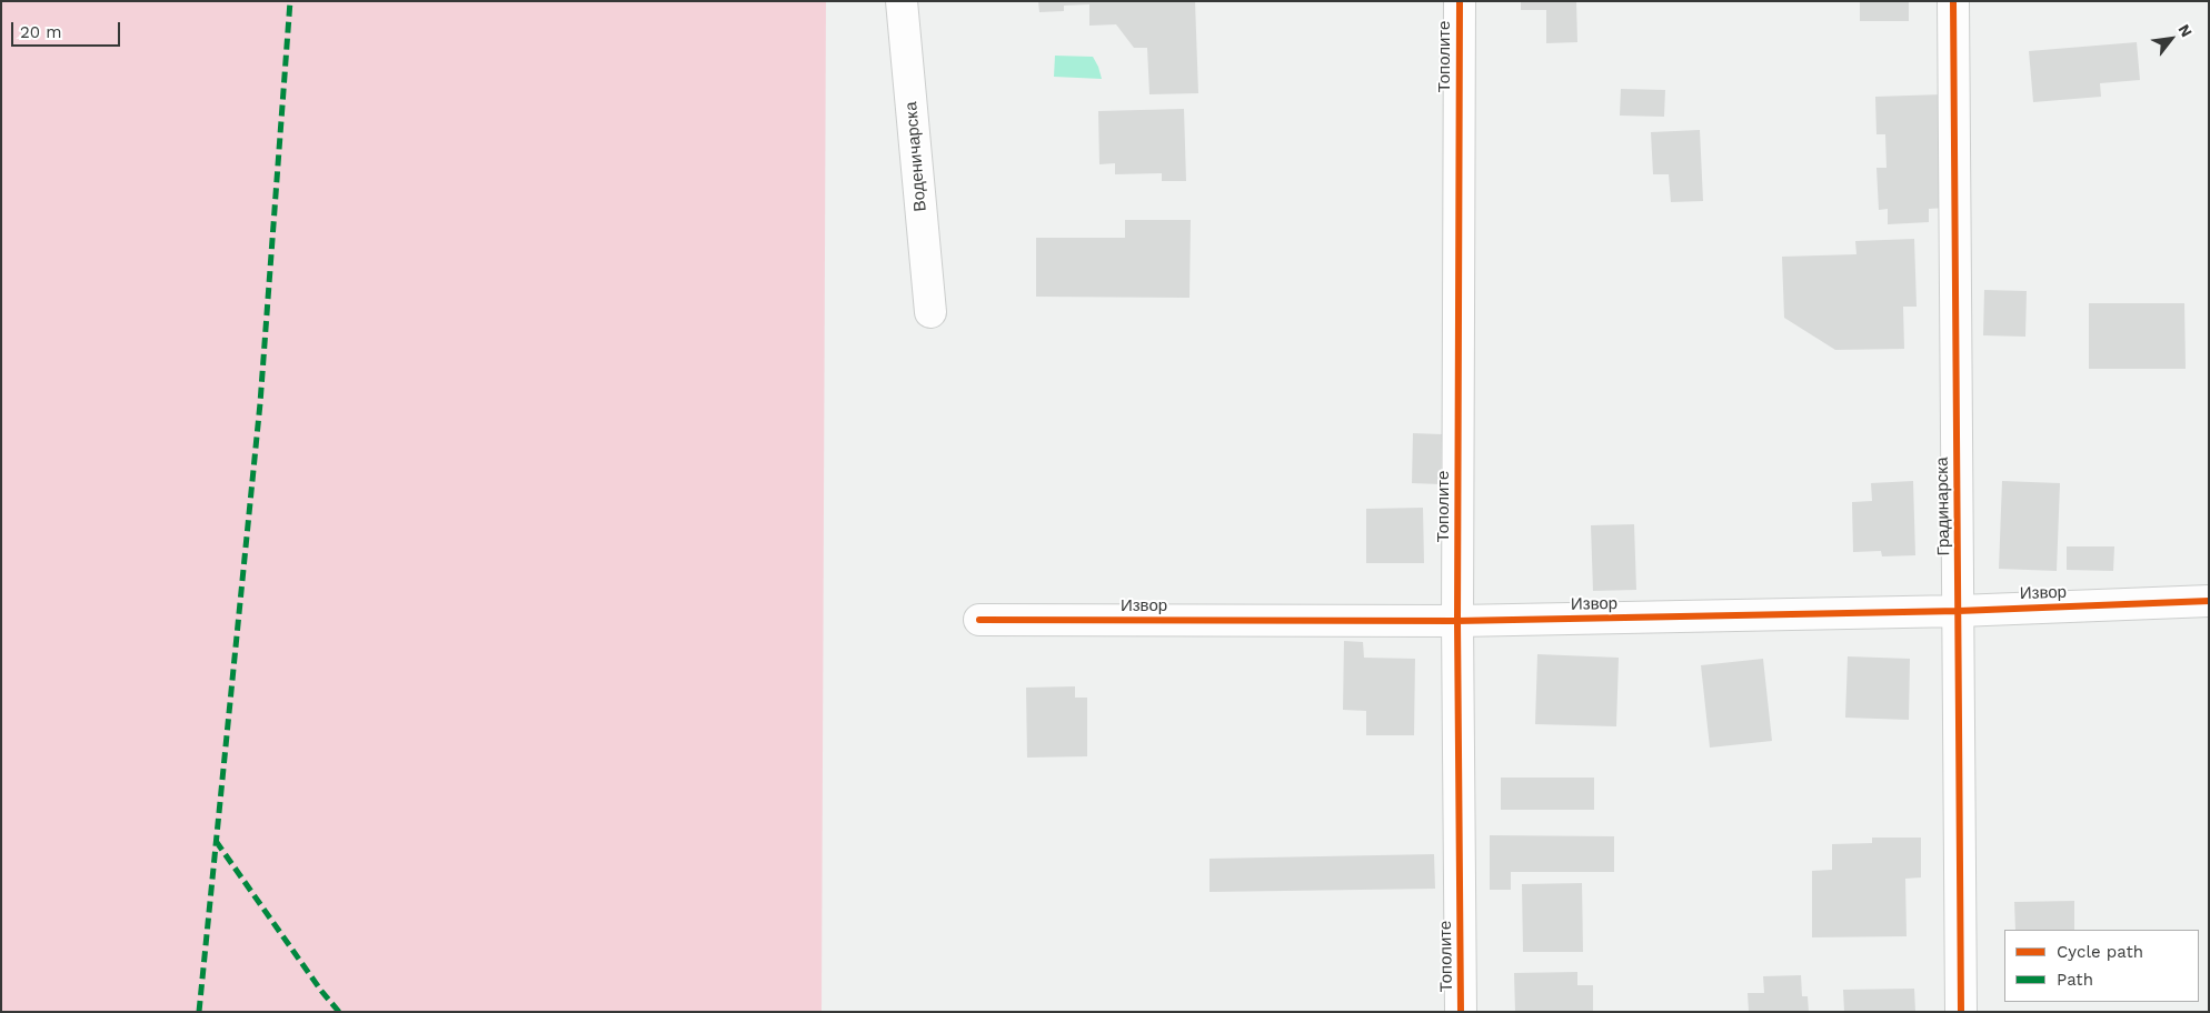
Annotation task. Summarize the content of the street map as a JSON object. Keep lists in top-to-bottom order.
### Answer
{
  "streets": {
    "street": [
      "Тополите",
      "Воденичарска",
      "Градинарска",
      "Извор"
    ]
  },
  "crossings": [
    ["Тополите", "Извор"],
    ["Градинарска", "Извор"]
  ],
  "legend": ["Cycle path", "Path"],
  "scale_bar": "20 m",
  "north": "top right"
}
